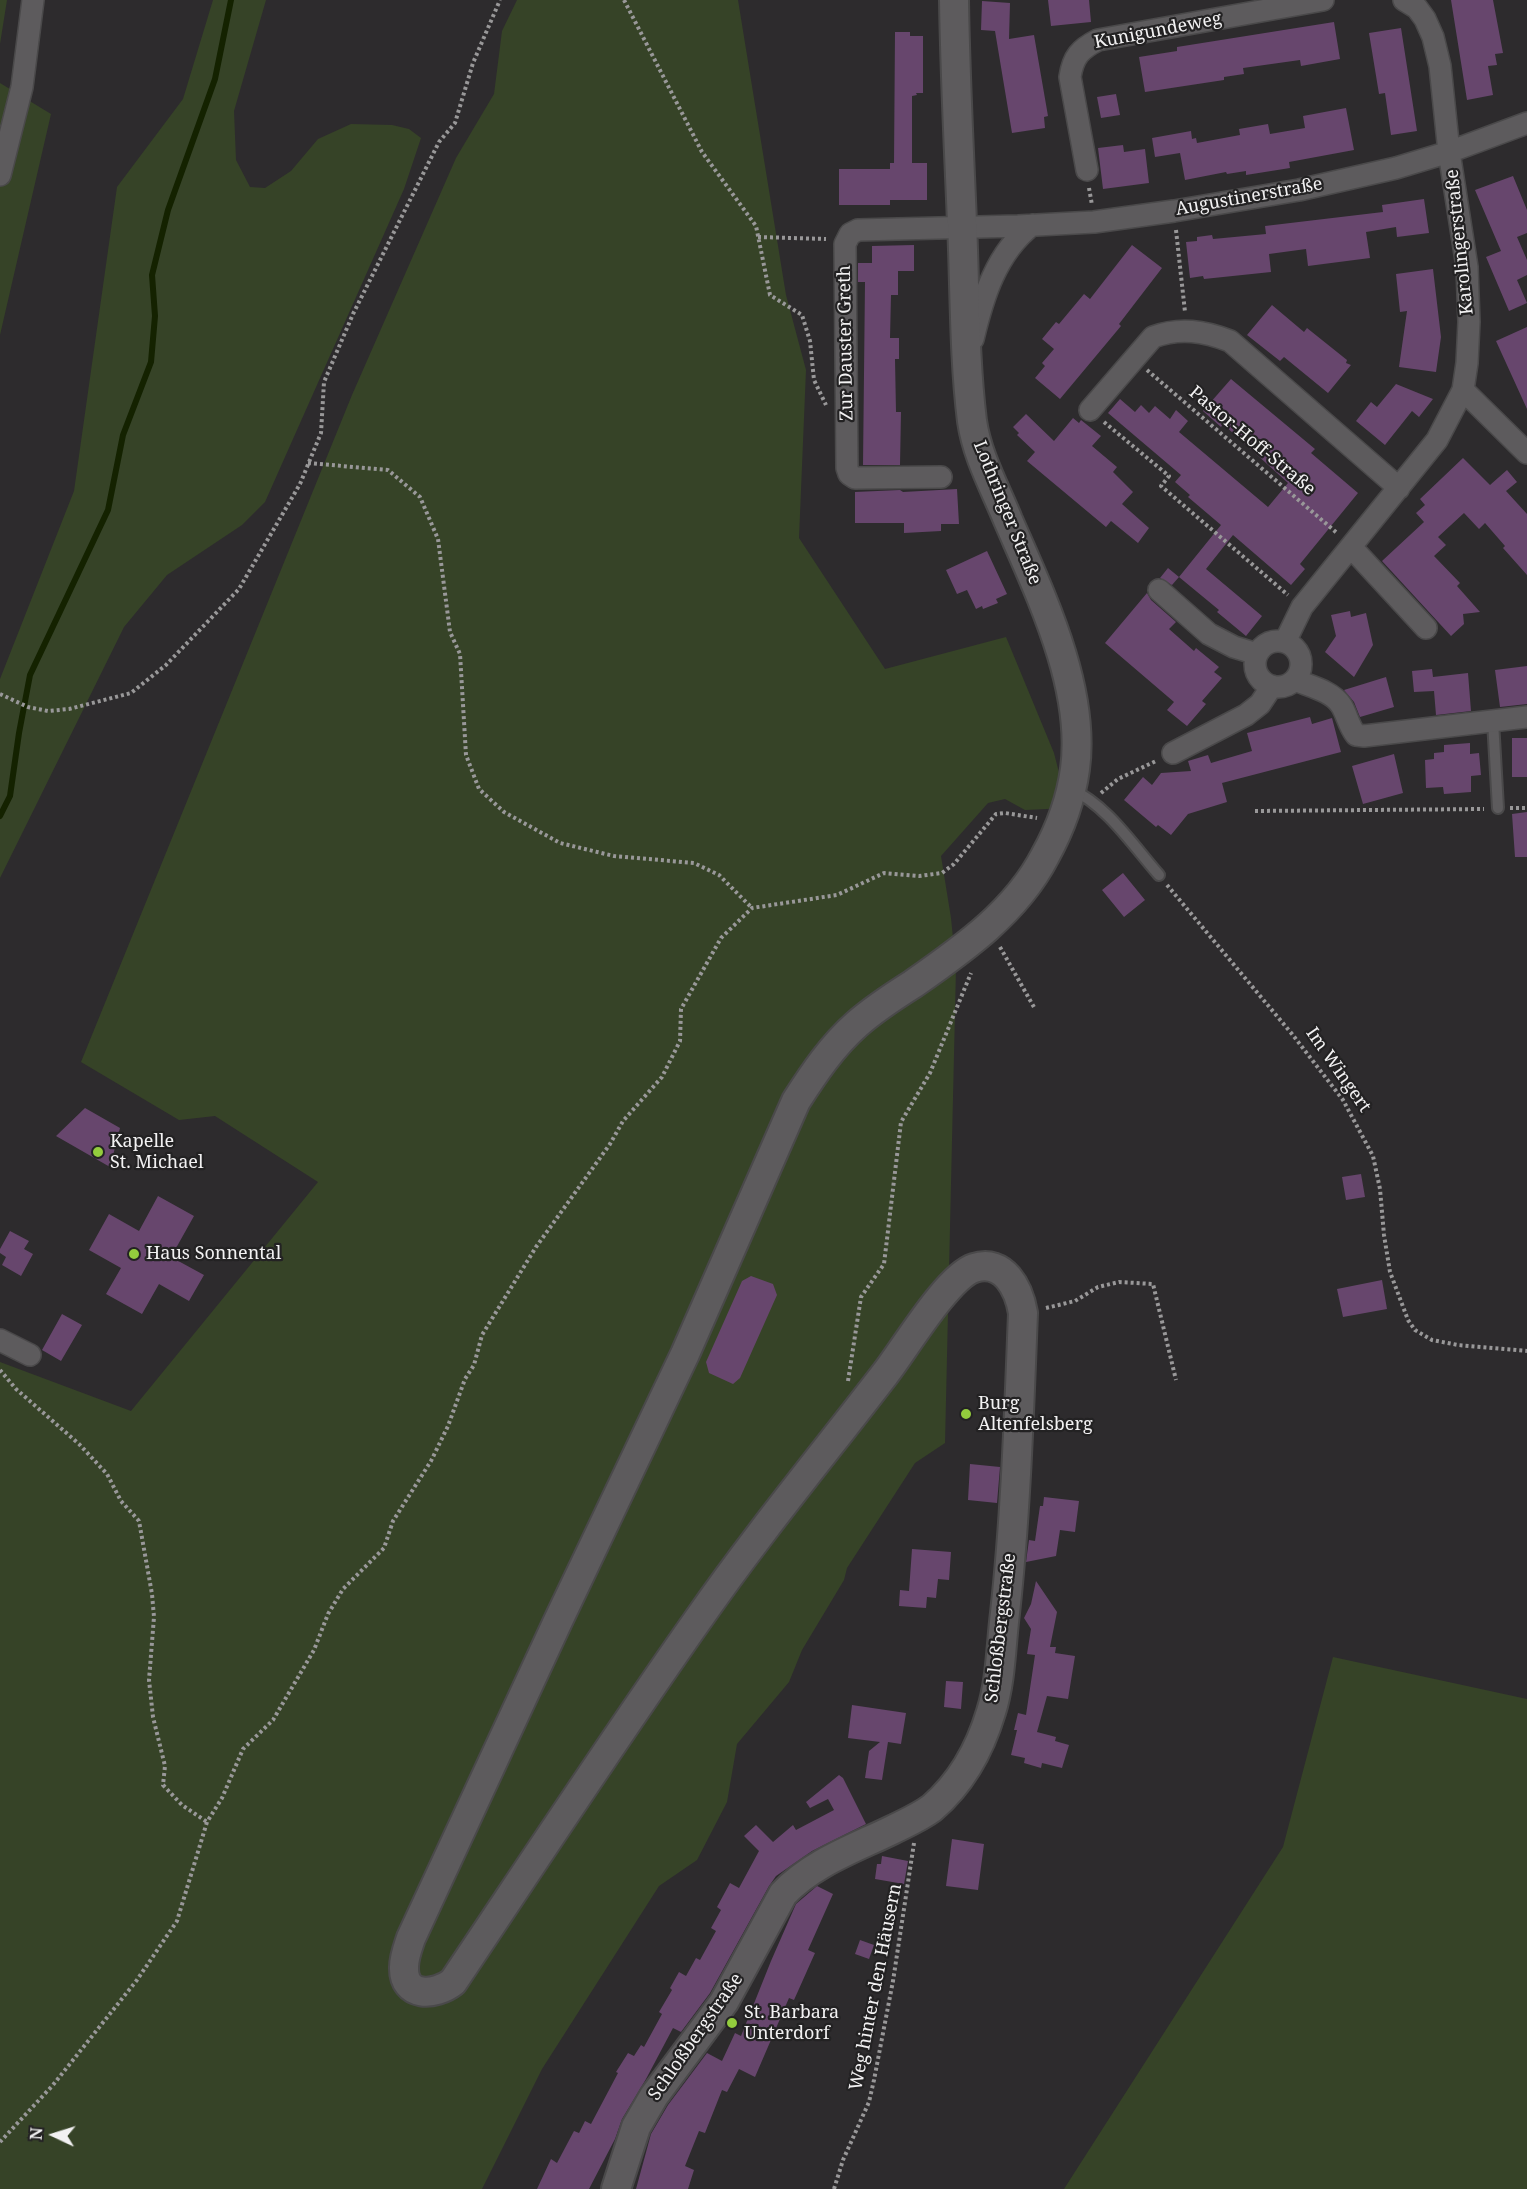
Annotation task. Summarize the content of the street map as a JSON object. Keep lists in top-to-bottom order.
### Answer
{
  "streets": {
    "street": [
      "Kunigundeweg",
      "Augustinerstraße",
      "Karolingerstraße",
      "Zur Dauster Greth",
      "Lothringer Straße",
      "Schloßbergstraße"
    ],
    "path": ["Pastor-Hoff-Straße", "Im Wingert", "Weg hinter den Häusern"]
  },
  "crossings": [
    ["Augustinerstraße", "Karolingerstraße"],
    ["Augustinerstraße", "Zur Dauster Greth"],
    ["Augustinerstraße", "Lothringer Straße"],
    ["Karolingerstraße", "Pastor-Hoff-Straße"],
    ["Zur Dauster Greth", "Lothringer Straße"],
    ["Schloßbergstraße", "Weg hinter den Häusern"]
  ],
  "places": [
    "Kapelle St. Michael",
    "Haus Sonnental",
    "Burg Altenfelsberg",
    "St. Barbara Unterdorf"
  ],
  "north": "left"
}
